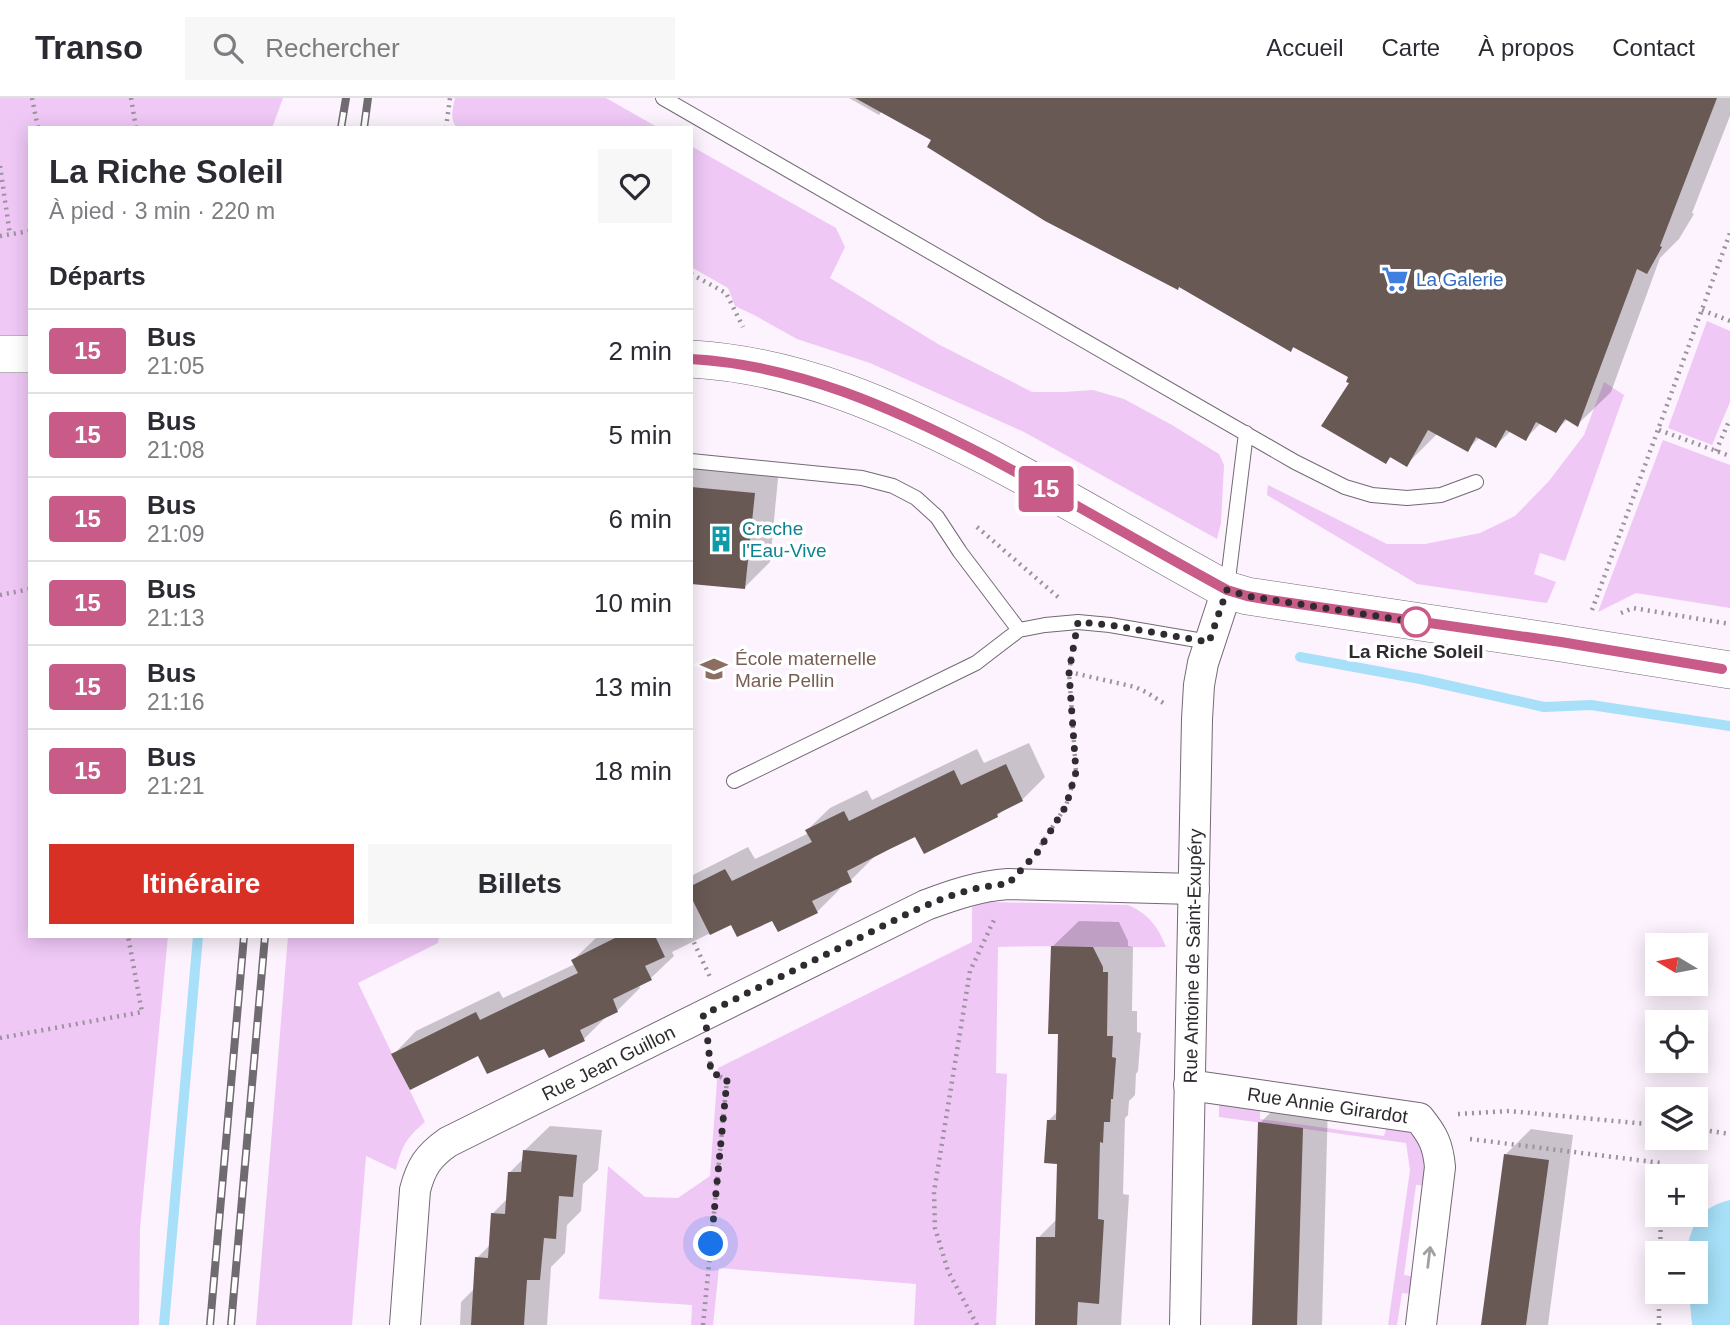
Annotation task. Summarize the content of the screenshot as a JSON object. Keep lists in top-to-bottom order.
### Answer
{
  "streets": {
    "street": ["Rue Antoine de Saint-Exupéry", "Rue Jean Guillon", "Rue Annie Girardot"]
  },
  "crossings": [
    ["Rue Antoine de Saint-Exupéry", "Rue Jean Guillon"],
    ["Rue Antoine de Saint-Exupéry", "Rue Annie Girardot"]
  ],
  "one_way": ["Rue Annie Girardot"],
  "places": {
    "supermarket": ["La Galerie"],
    "building": ["Creche l'Eau-Vive"],
    "other": ["La Riche Soleil"],
    "school or university": ["École maternelle Marie Pellin"]
  },
  "lines": ["bus line 15"],
  "north": "left",
  "page": {
    "header": "Transo",
    "search": "Rechercher",
    "nav": [
      "Accueil",
      "Carte",
      "À propos",
      "Contact"
    ],
    "on_map": "15",
    "heading": [
      ["La Riche Soleil", "À pied · 3 min · 220 m"],
      "Départs"
    ],
    "list": [
      {
        "mark": "15",
        "name": "Bus",
        "note": "21:05",
        "value": "2 min"
      },
      {
        "mark": "15",
        "name": "Bus",
        "note": "21:08",
        "value": "5 min"
      },
      {
        "mark": "15",
        "name": "Bus",
        "note": "21:09",
        "value": "6 min"
      },
      {
        "mark": "15",
        "name": "Bus",
        "note": "21:13",
        "value": "10 min"
      },
      {
        "mark": "15",
        "name": "Bus",
        "note": "21:16",
        "value": "13 min"
      },
      {
        "mark": "15",
        "name": "Bus",
        "note": "21:21",
        "value": "18 min"
      }
    ],
    "buttons": ["Itinéraire", "Billets"],
    "map_buttons": ["+", "−"]
  }
}
